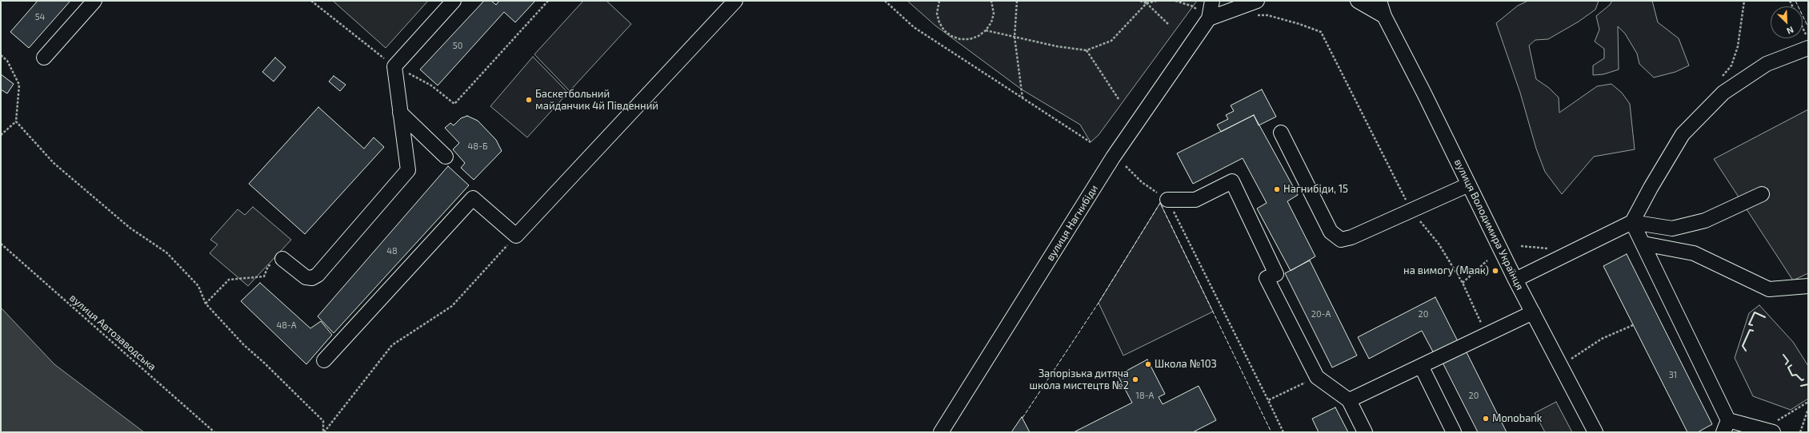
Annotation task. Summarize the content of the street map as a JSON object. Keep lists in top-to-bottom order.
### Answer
{
  "streets": {
    "street": ["вулиця Нагнибіди", "вулиця Володимира Українця"],
    "path": ["вулиця Автозаводська"]
  },
  "places": [
    "Баскетбольний майданчик 4й Південний",
    "Нагнибіди, 15",
    "на вимогу (Маяк)",
    "Школа №103",
    "Запорізька дитяча школа мистецтв №2",
    "Monobank"
  ],
  "house_numbers": [
    "54",
    "50",
    "48-Б",
    "48",
    "20-А",
    "20",
    "48-А",
    "31",
    "18-А",
    "20"
  ],
  "north": "bottom right"
}
